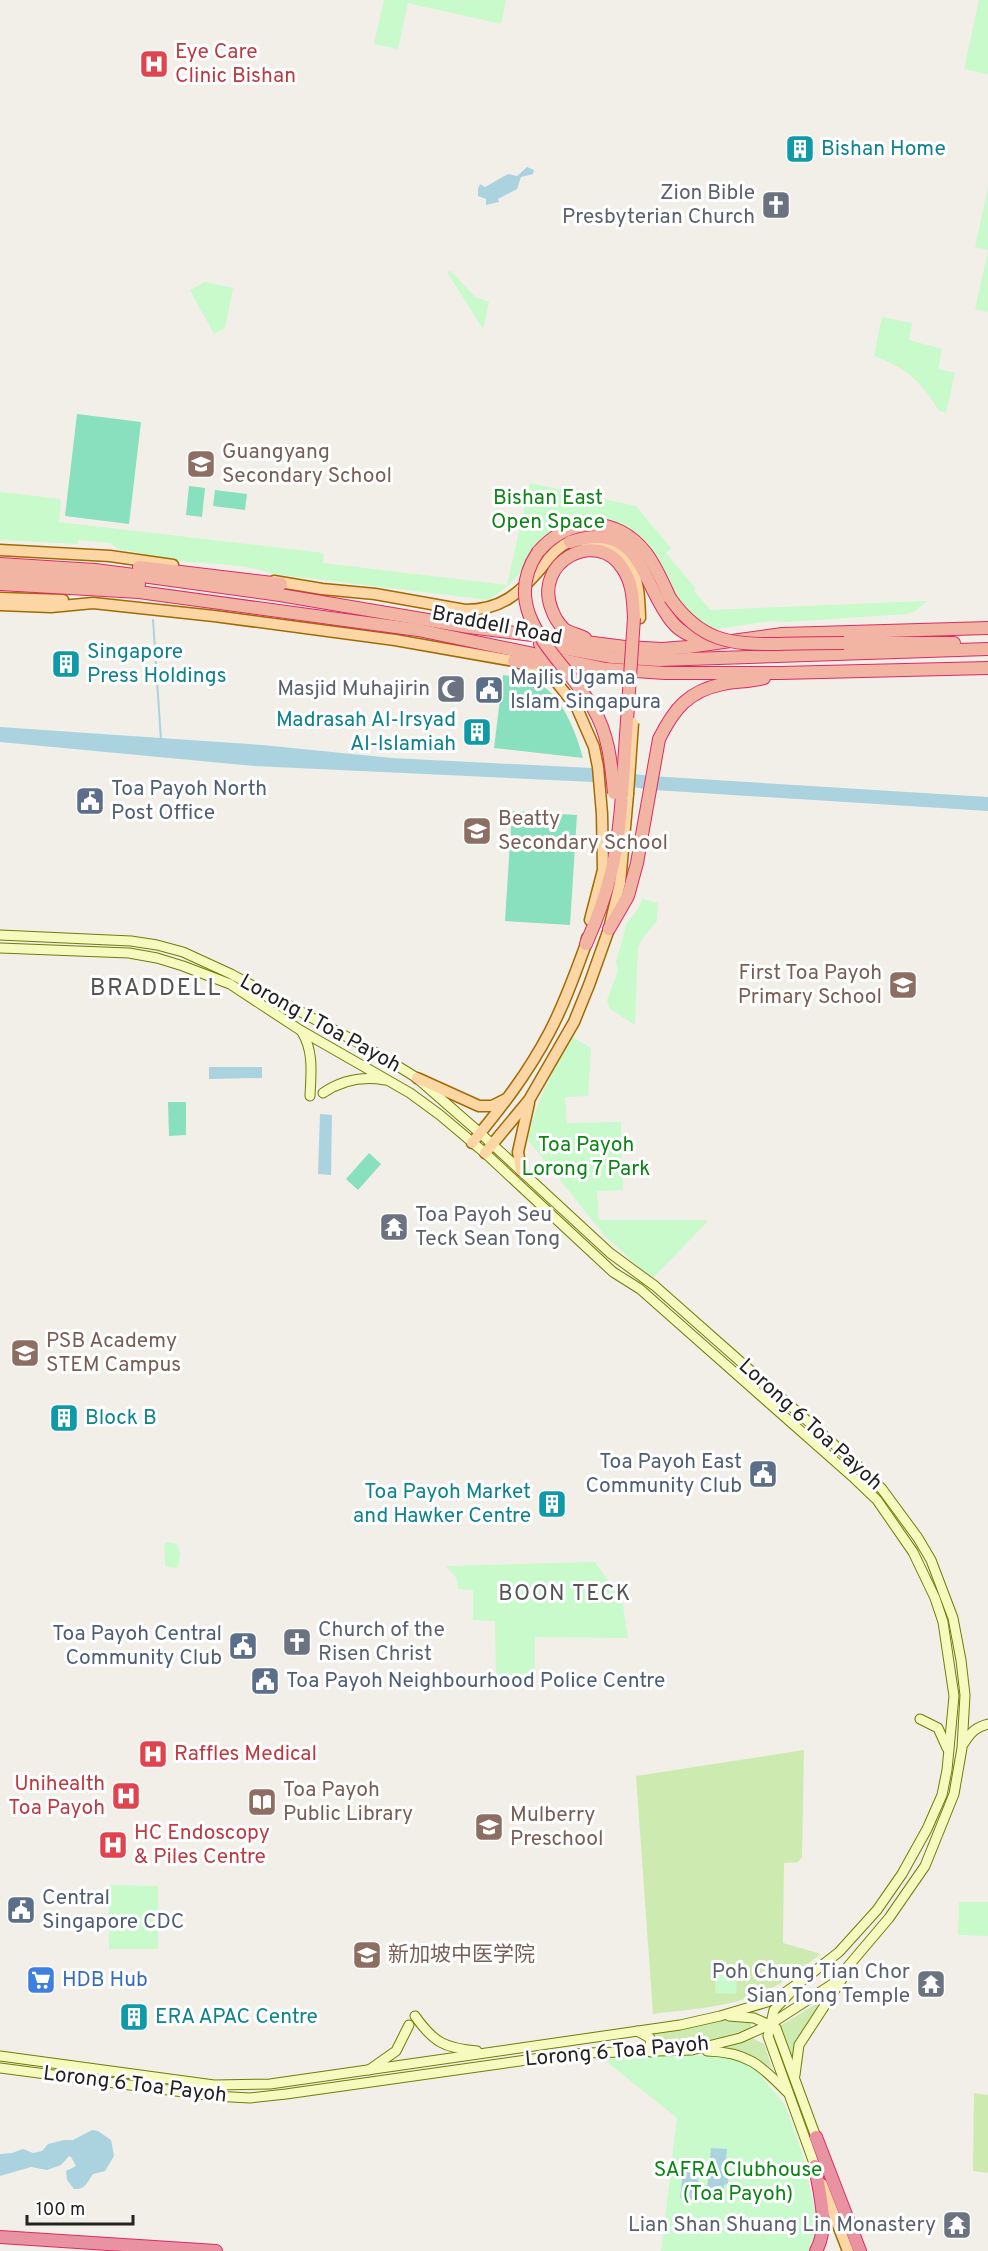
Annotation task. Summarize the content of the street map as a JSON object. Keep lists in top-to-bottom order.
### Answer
{
  "streets": {
    "highway": ["Braddell Road"],
    "main road": ["Lorong 1 Toa Payoh", "Lorong 6 Toa Payoh"]
  },
  "crossings": [
    ["Lorong 1 Toa Payoh", "Lorong 6 Toa Payoh"]
  ],
  "districts": ["BRADDELL", "BOON TECK"],
  "parks": ["Bishan East Open Space", "Toa Payoh Lorong 7 Park", "SAFRA Clubhouse (Toa Payoh)"],
  "places": {
    "hospital": [
      "Eye Care Clinic Bishan",
      "Raffles Medical",
      "Unihealth Toa Payoh",
      "HC Endoscopy & Piles Centre"
    ],
    "building": [
      "Bishan Home",
      "Singapore Press Holdings",
      "Madrasah Al-Irsyad Al-Islamiah",
      "Block B",
      "Toa Payoh Market and Hawker Centre",
      "ERA APAC Centre"
    ],
    "church": ["Zion Bible Presbyterian Church", "Church of the Risen Christ"],
    "school or university": [
      "Guangyang Secondary School",
      "Beatty Secondary School",
      "First Toa Payoh Primary School",
      "PSB Academy STEM Campus",
      "Mulberry Preschool",
      "新加坡中医学院"
    ],
    "mosque": ["Masjid Muhajirin"],
    "public building": [
      "Majlis Ugama Islam Singapura",
      "Toa Payoh North Post Office",
      "Toa Payoh East Community Club",
      "Toa Payoh Central Community Club",
      "Toa Payoh Neighbourhood Police Centre",
      "Central Singapore CDC"
    ],
    "temple": ["Toa Payoh Seu Teck Sean Tong", "Poh Chung Tian Chor Sian Tong Temple", "Lian Shan Shuang Lin Monastery"],
    "library": ["Toa Payoh Public Library"],
    "supermarket": ["HDB Hub"]
  },
  "scale_bar": "100 m"
}
